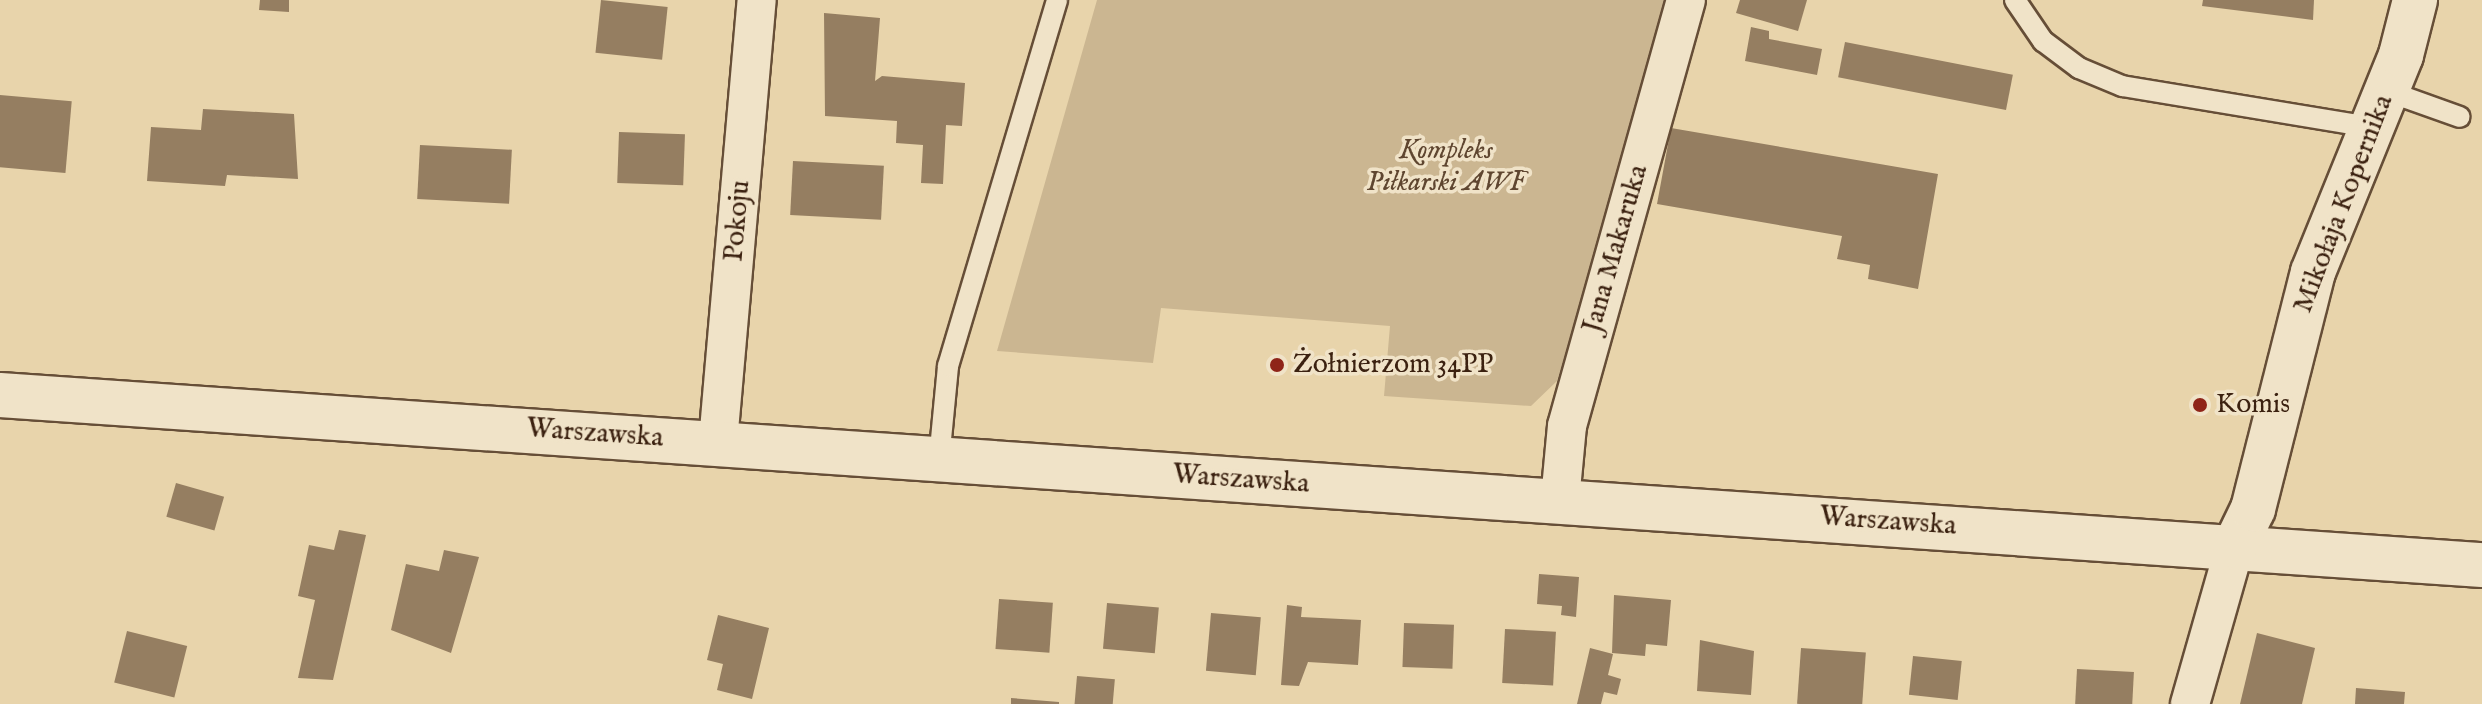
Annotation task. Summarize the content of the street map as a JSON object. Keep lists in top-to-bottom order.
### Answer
{
  "streets": {
    "street": [
      "Mikołaja Kopernika",
      "Pokoju",
      "Jana Makaruka",
      "Warszawska"
    ]
  },
  "crossings": [
    ["Mikołaja Kopernika", "Warszawska"],
    ["Pokoju", "Warszawska"],
    ["Jana Makaruka", "Warszawska"]
  ],
  "parks": ["Kompleks Piłkarski AWF"],
  "places": ["Żołnierzom 34PP", "Komis"]
}
